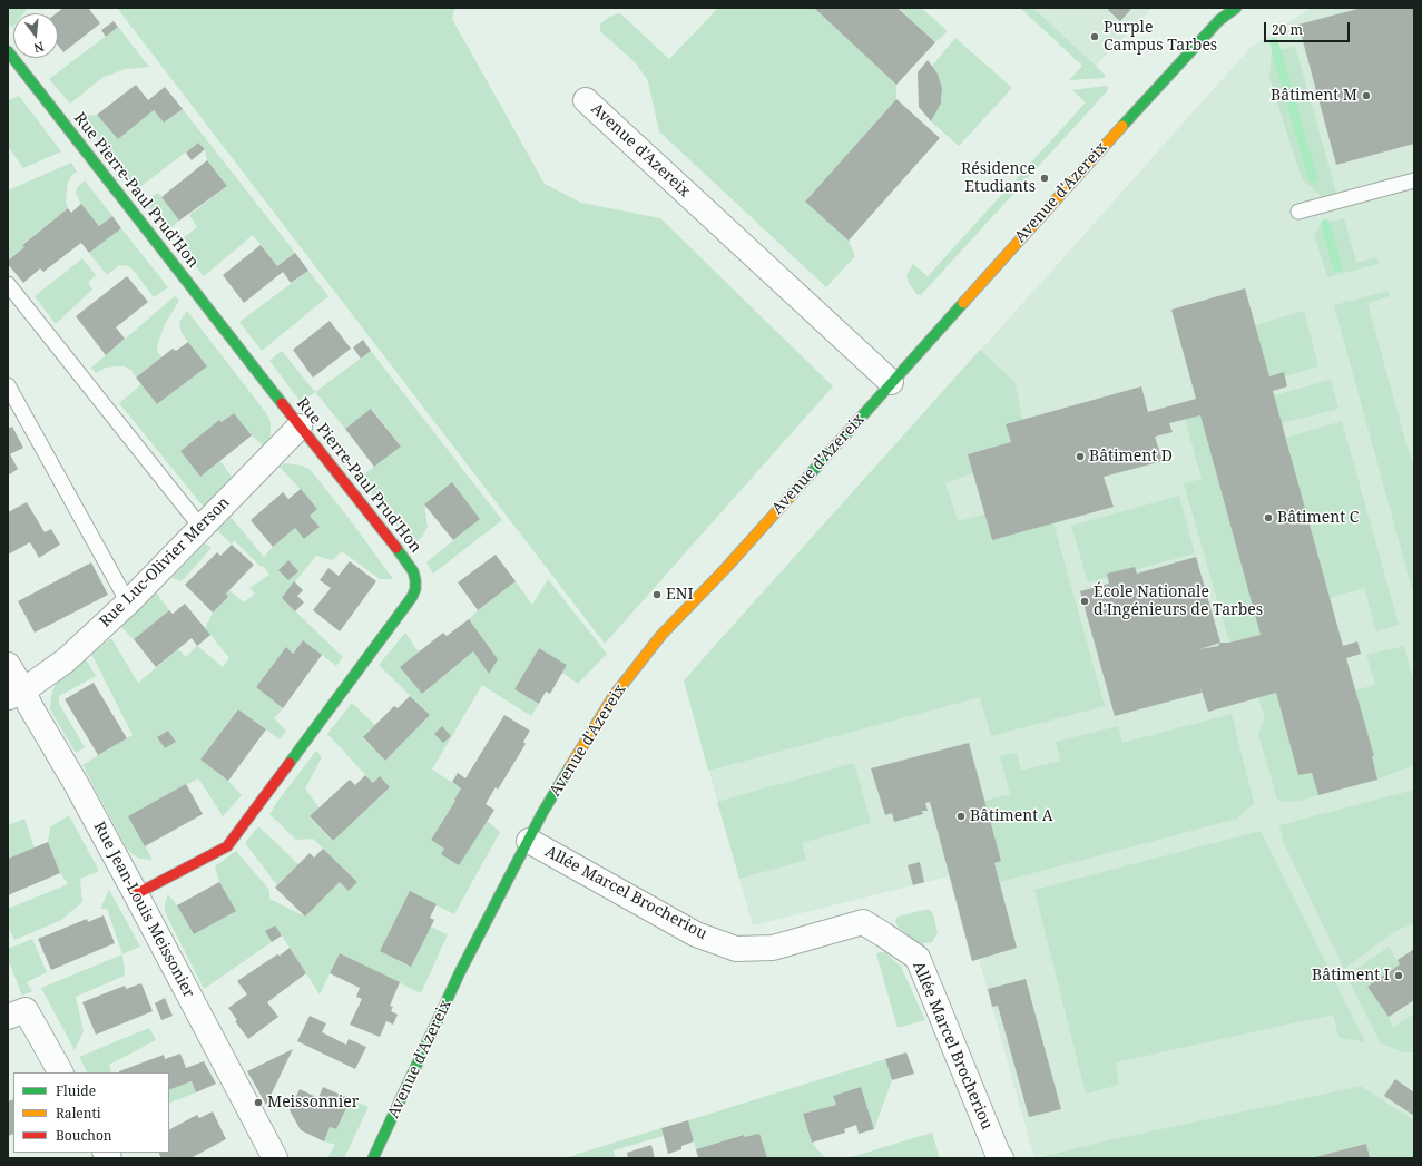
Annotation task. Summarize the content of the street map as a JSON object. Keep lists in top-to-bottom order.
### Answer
{
  "streets": {
    "main road": ["Avenue d'Azereix", "Rue Pierre-Paul Prud'Hon"],
    "street": ["Rue Luc-Olivier Merson", "Allée Marcel Brocheriou", "Rue Jean-Louis Meissonier"]
  },
  "crossings": [
    ["Avenue d'Azereix", "Allée Marcel Brocheriou"],
    ["Rue Pierre-Paul Prud'Hon", "Rue Luc-Olivier Merson"],
    ["Rue Pierre-Paul Prud'Hon", "Rue Jean-Louis Meissonier"],
    ["Rue Luc-Olivier Merson", "Rue Jean-Louis Meissonier"]
  ],
  "places": [
    "Purple Campus Tarbes",
    "Bâtiment M",
    "Résidence Etudiants",
    "Bâtiment D",
    "Bâtiment C",
    "ENI",
    "École Nationale d'Ingénieurs de Tarbes",
    "Bâtiment A",
    "Bâtiment I",
    "Meissonnier"
  ],
  "legend": ["Fluide", "Ralenti", "Bouchon"],
  "scale_bar": "20 m",
  "north": "bottom"
}
